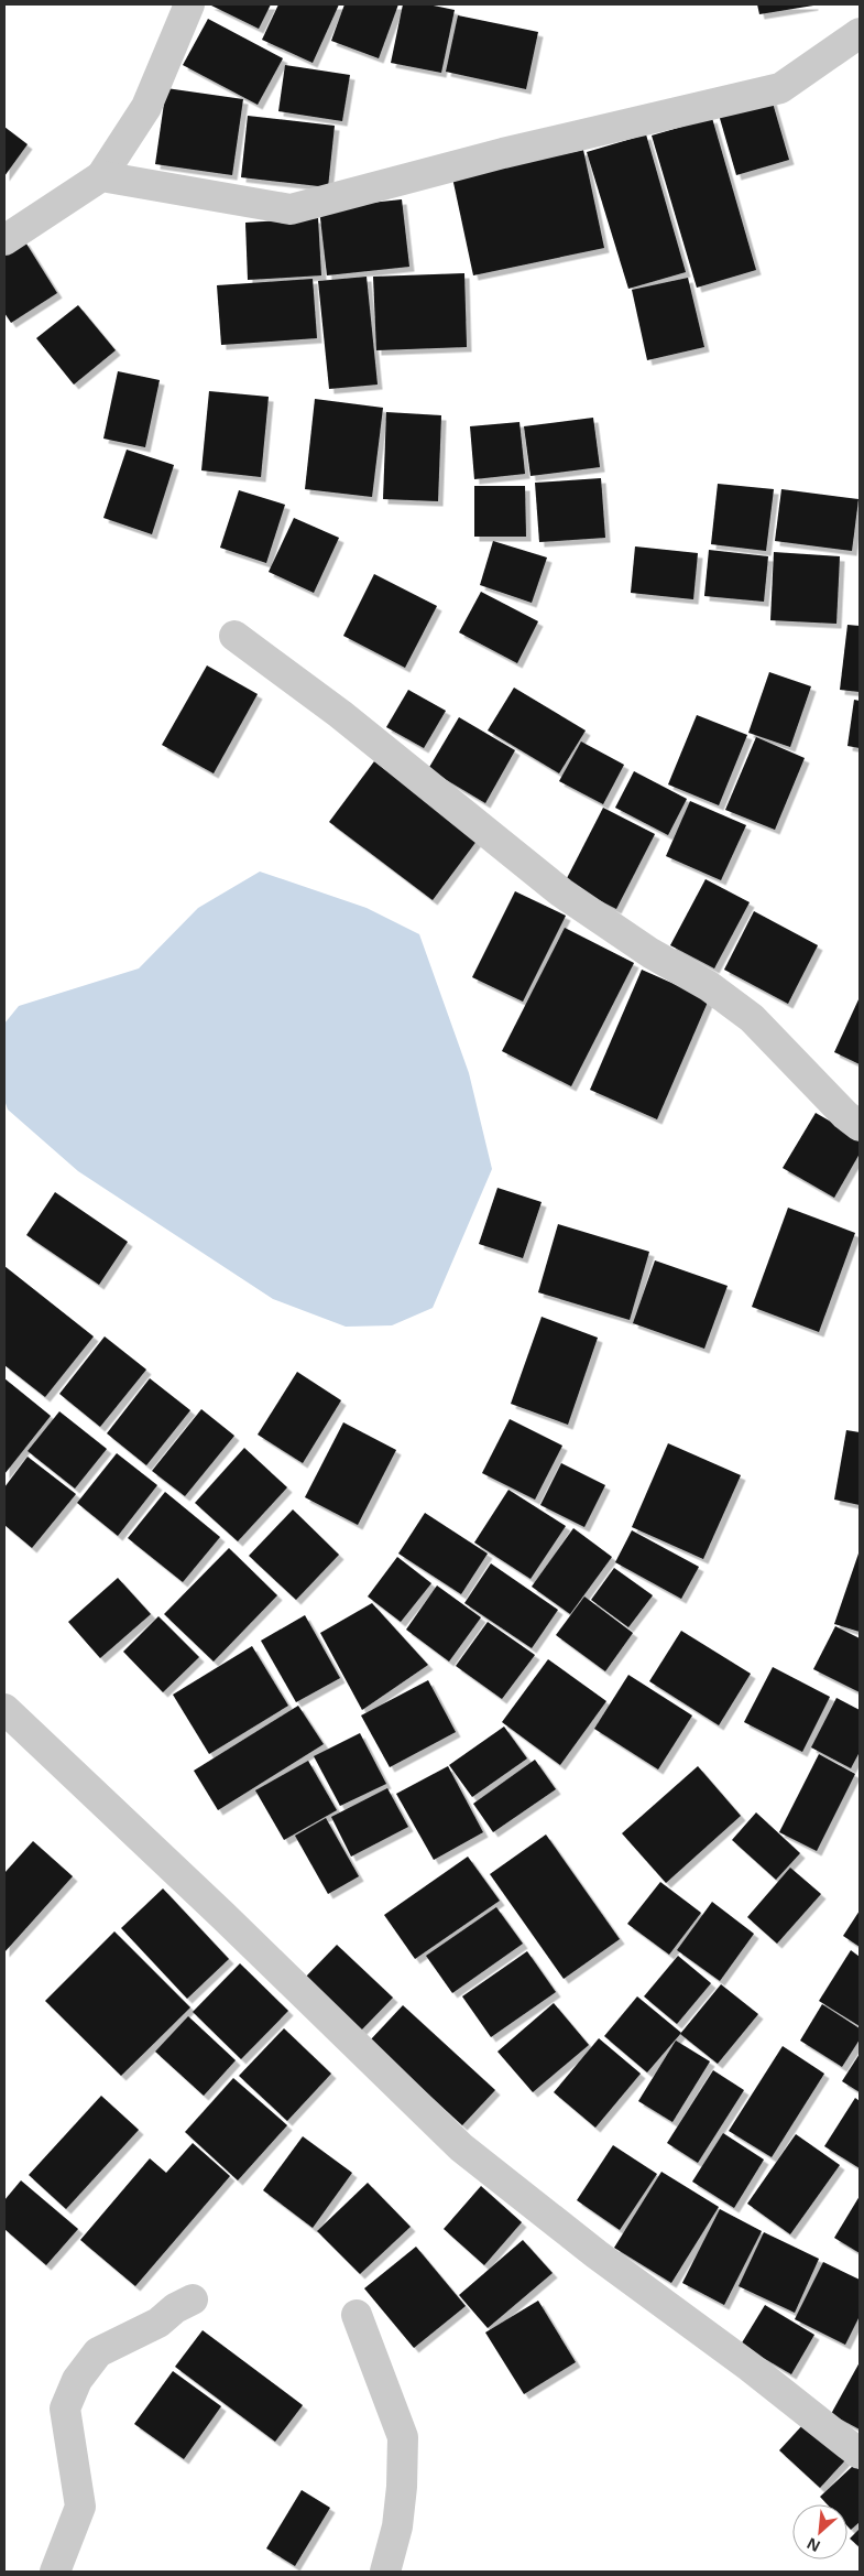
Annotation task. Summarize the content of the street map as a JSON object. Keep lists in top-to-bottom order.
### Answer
{
  "north": "bottom left"
}
